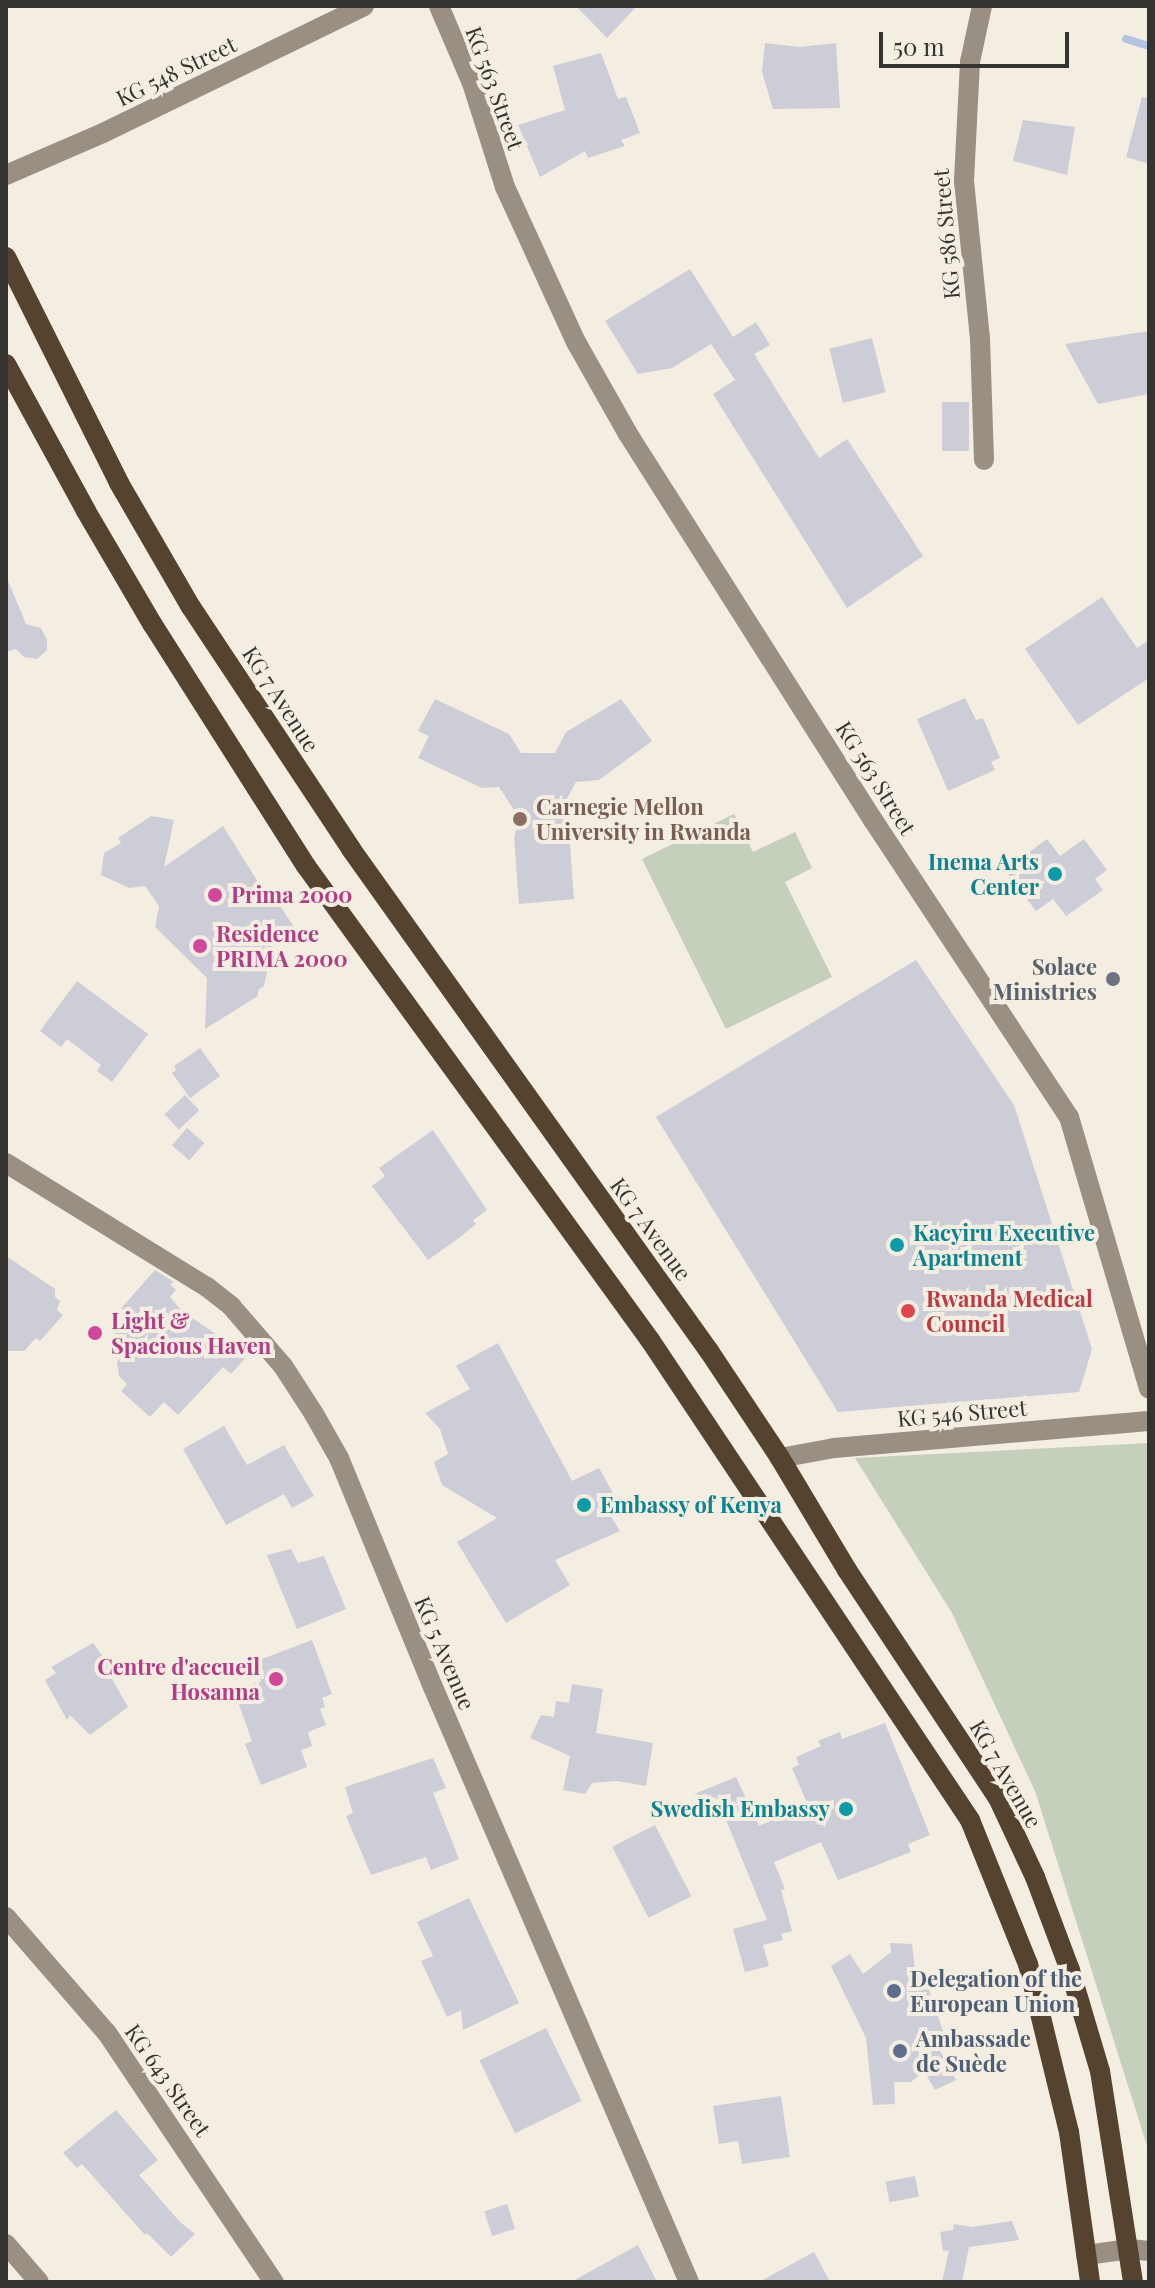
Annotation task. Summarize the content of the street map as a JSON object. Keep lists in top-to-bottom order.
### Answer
{
  "streets": {
    "main road": ["KG 7 Avenue"],
    "street": [
      "KG 548 Street",
      "KG 563 Street",
      "KG 586 Street",
      "KG 546 Street",
      "KG 5 Avenue",
      "KG 643 Street"
    ]
  },
  "crossings": [
    ["KG 7 Avenue", "KG 546 Street"]
  ],
  "places": [
    "Carnegie Mellon University in Rwanda",
    "Inema Arts Center",
    "Prima 2000",
    "Residence PRIMA 2000",
    "Solace Ministries",
    "Kacyiru Executive Apartment",
    "Rwanda Medical Council",
    "Light & Spacious Haven",
    "Embassy of Kenya",
    "Centre d'accueil Hosanna",
    "Swedish Embassy",
    "Delegation of the European Union",
    "Ambassade de Suède"
  ],
  "scale_bar": "50 m"
}
